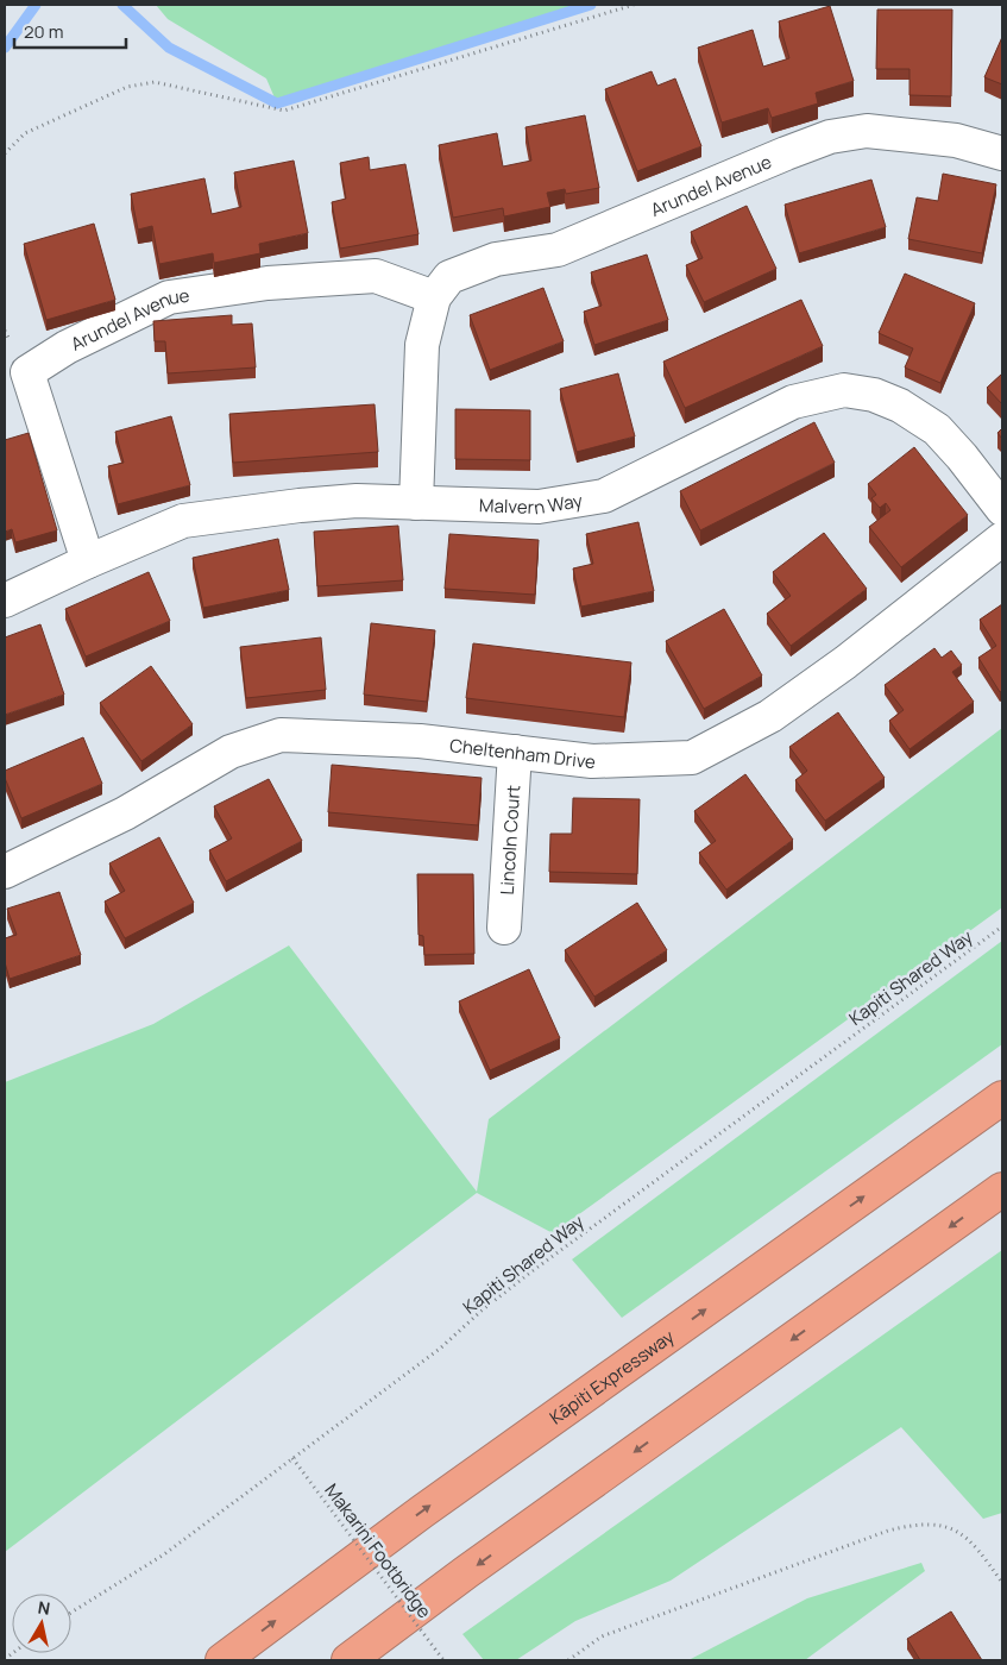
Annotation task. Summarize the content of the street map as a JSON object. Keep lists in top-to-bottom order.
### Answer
{
  "streets": {
    "highway": ["Kāpiti Expressway"],
    "street": [
      "Arundel Avenue",
      "Malvern Way",
      "Cheltenham Drive",
      "Lincoln Court"
    ],
    "path": ["Kapiti Shared Way", "Makarini Footbridge"]
  },
  "crossings": [
    ["Arundel Avenue", "Malvern Way"],
    ["Cheltenham Drive", "Lincoln Court"],
    ["Kapiti Shared Way", "Makarini Footbridge"]
  ],
  "scale_bar": "20 m",
  "north": "top"
}
